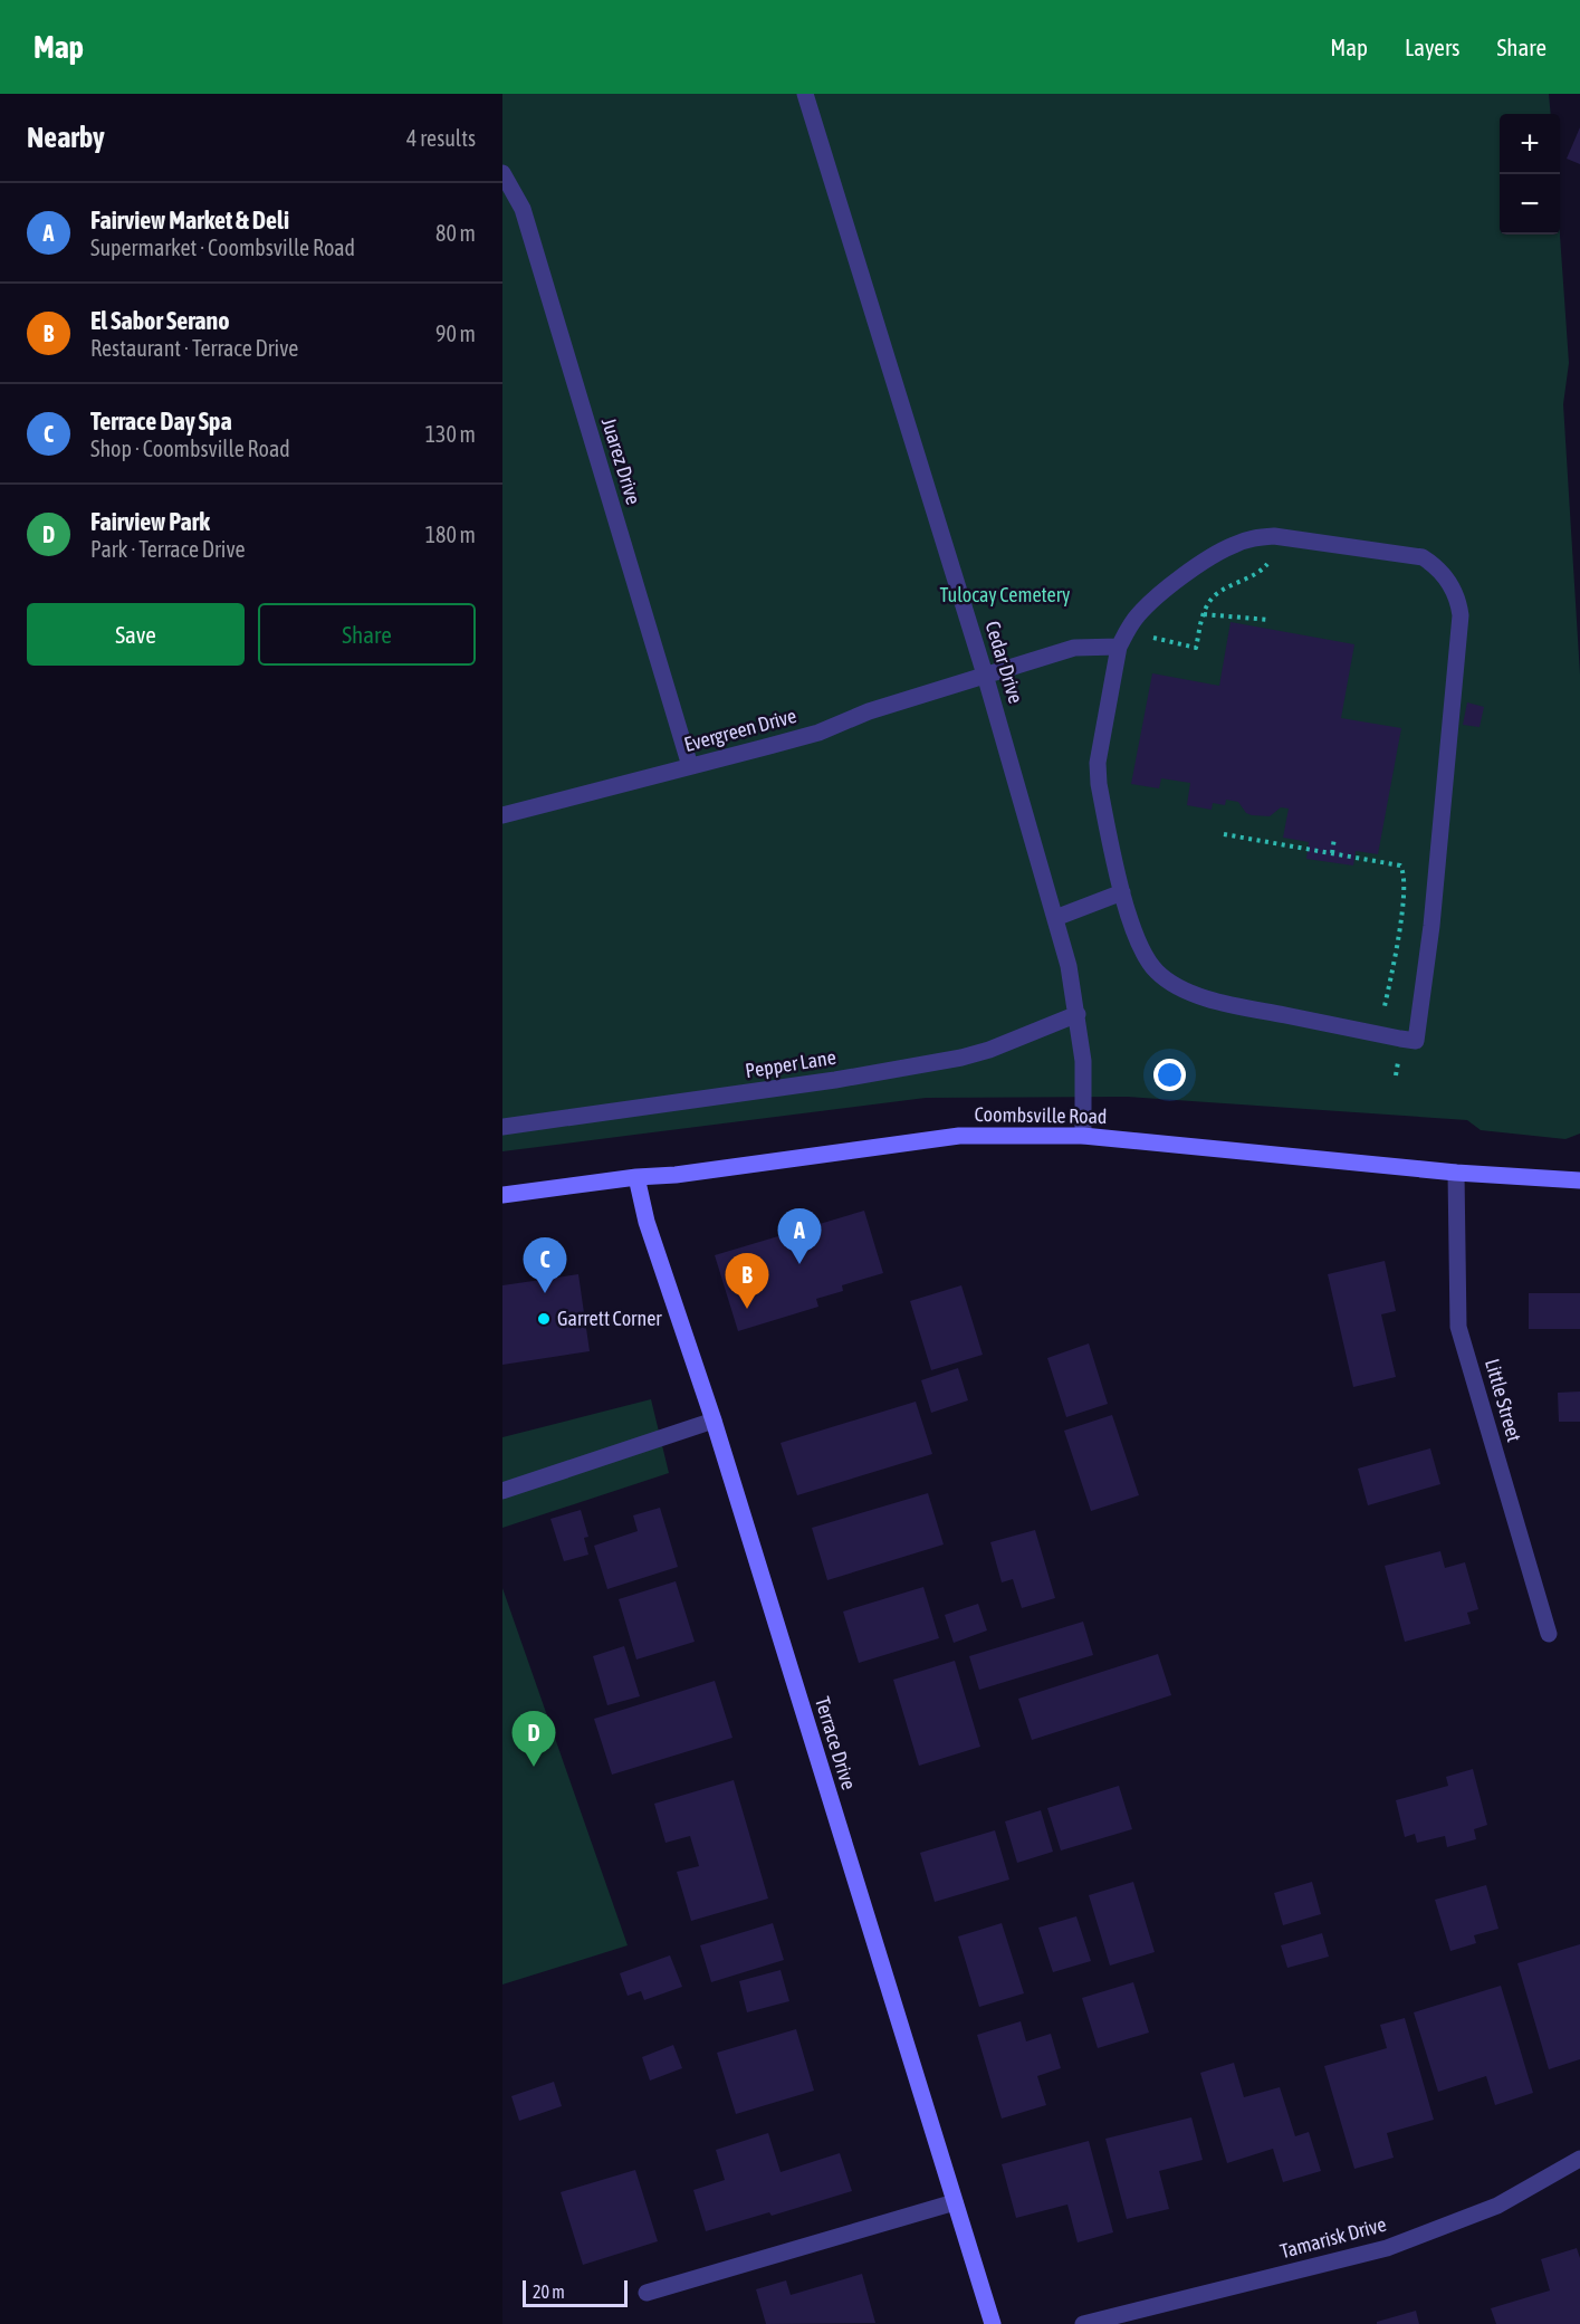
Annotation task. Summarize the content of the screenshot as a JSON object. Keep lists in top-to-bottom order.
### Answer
{
  "streets": {
    "street": [
      "Juarez Drive",
      "Cedar Drive",
      "Evergreen Drive",
      "Pepper Lane",
      "Coombsville Road",
      "Little Street",
      "Terrace Drive",
      "Tamarisk Drive"
    ]
  },
  "crossings": [
    ["Juarez Drive", "Evergreen Drive"],
    ["Cedar Drive", "Evergreen Drive"],
    ["Cedar Drive", "Pepper Lane"],
    ["Cedar Drive", "Coombsville Road"],
    ["Coombsville Road", "Little Street"],
    ["Coombsville Road", "Terrace Drive"]
  ],
  "parks": ["Tulocay Cemetery"],
  "places": ["Garrett Corner"],
  "scale_bar": "20 m",
  "page": {
    "header": "Map",
    "nav": ["Map", "Layers", "Share"],
    "heading": ["Nearby", "4 results"],
    "map_buttons": ["+", "−"],
    "list": [
      {
        "mark": "A",
        "name": "Fairview Market & Deli",
        "note": "Supermarket · Coombsville Road",
        "value": "80 m"
      },
      {
        "mark": "B",
        "name": "El Sabor Serano",
        "note": "Restaurant · Terrace Drive",
        "value": "90 m"
      },
      {
        "mark": "C",
        "name": "Terrace Day Spa",
        "note": "Shop · Coombsville Road",
        "value": "130 m"
      },
      {
        "mark": "D",
        "name": "Fairview Park",
        "note": "Park · Terrace Drive",
        "value": "180 m"
      }
    ],
    "buttons": ["Save", "Share"],
    "pins": [
      "A",
      "C",
      "B",
      "D"
    ],
    "scale": "20 m"
  }
}
